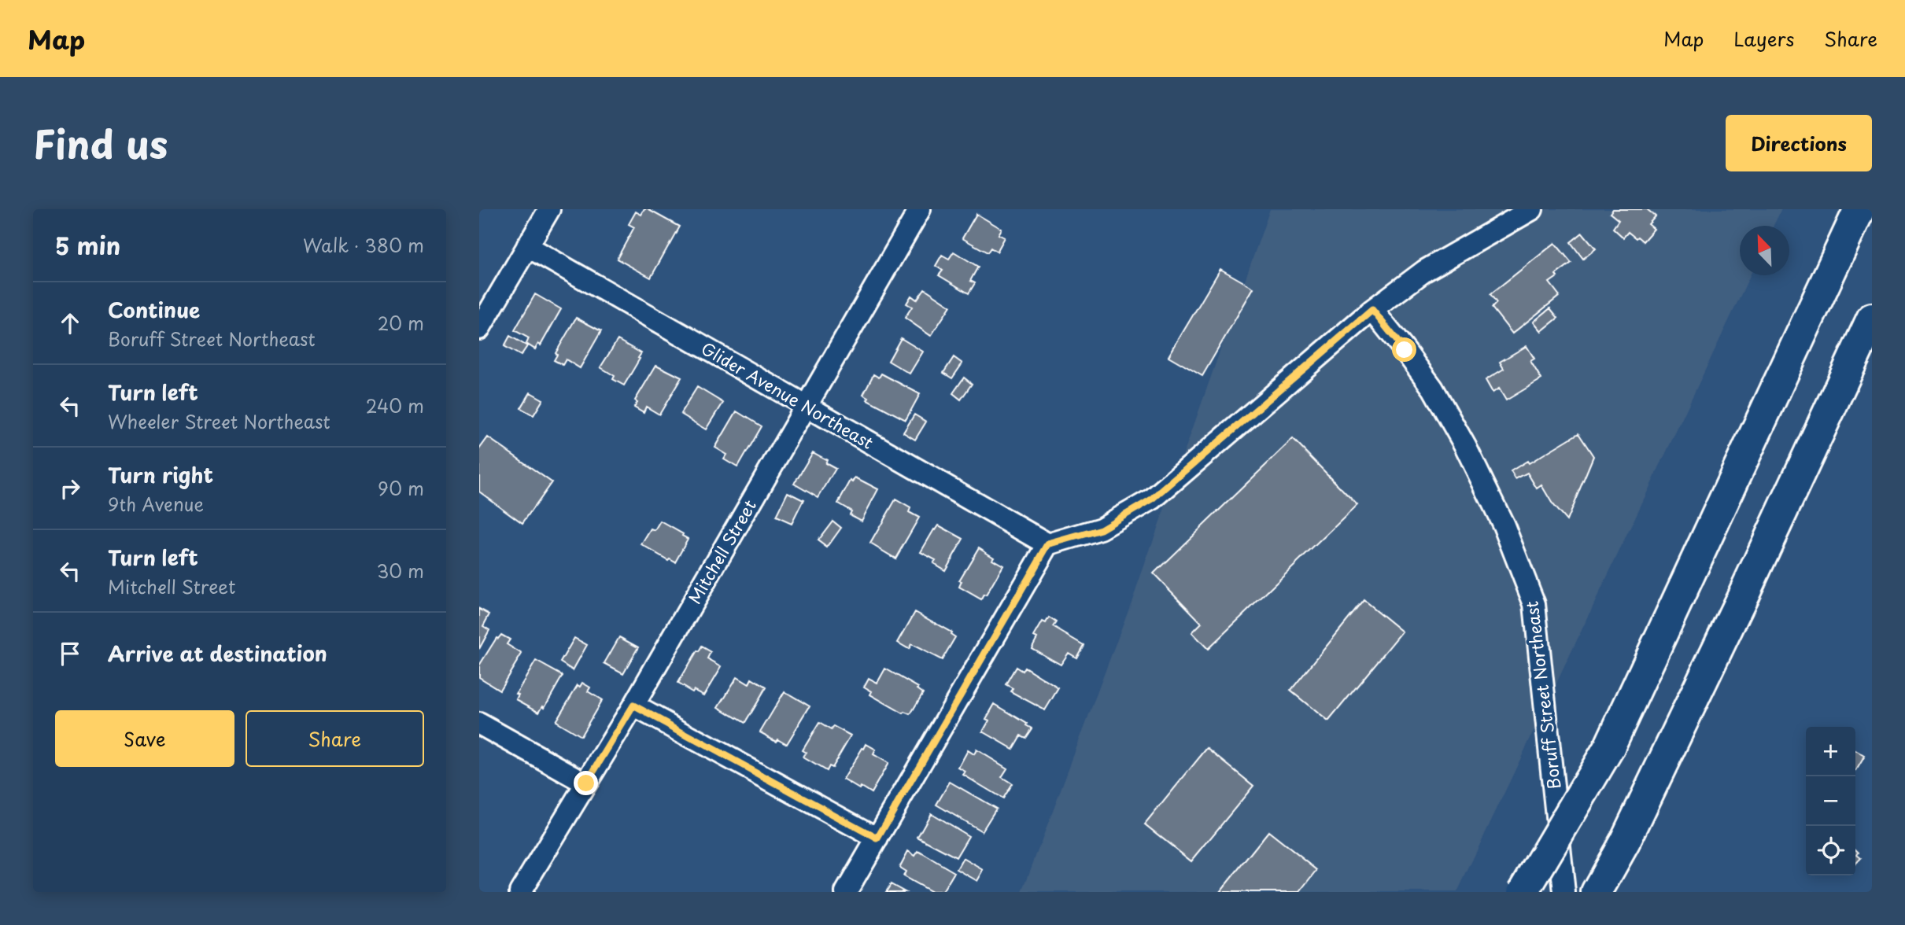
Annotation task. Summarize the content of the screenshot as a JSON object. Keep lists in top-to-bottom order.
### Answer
{
  "streets": {
    "street": ["Glider Avenue Northeast", "Mitchell Street", "Boruff Street Northeast"]
  },
  "crossings": [
    ["Glider Avenue Northeast", "Mitchell Street"]
  ],
  "north": "top left",
  "page": {
    "header": "Map",
    "nav": ["Map", "Layers", "Share"],
    "title": "Find us",
    "buttons": [
      "Directions",
      ["Save", "Share"]
    ],
    "heading": ["5 min", "Walk · 380 m"],
    "list": [
      ["Continue", "Boruff Street Northeast", "20 m"],
      ["Turn left", "Wheeler Street Northeast", "240 m"],
      ["Turn right", "9th Avenue", "90 m"],
      ["Turn left", "Mitchell Street", "30 m"],
      "Arrive at destination"
    ],
    "map_buttons": ["+", "−"]
  }
}
